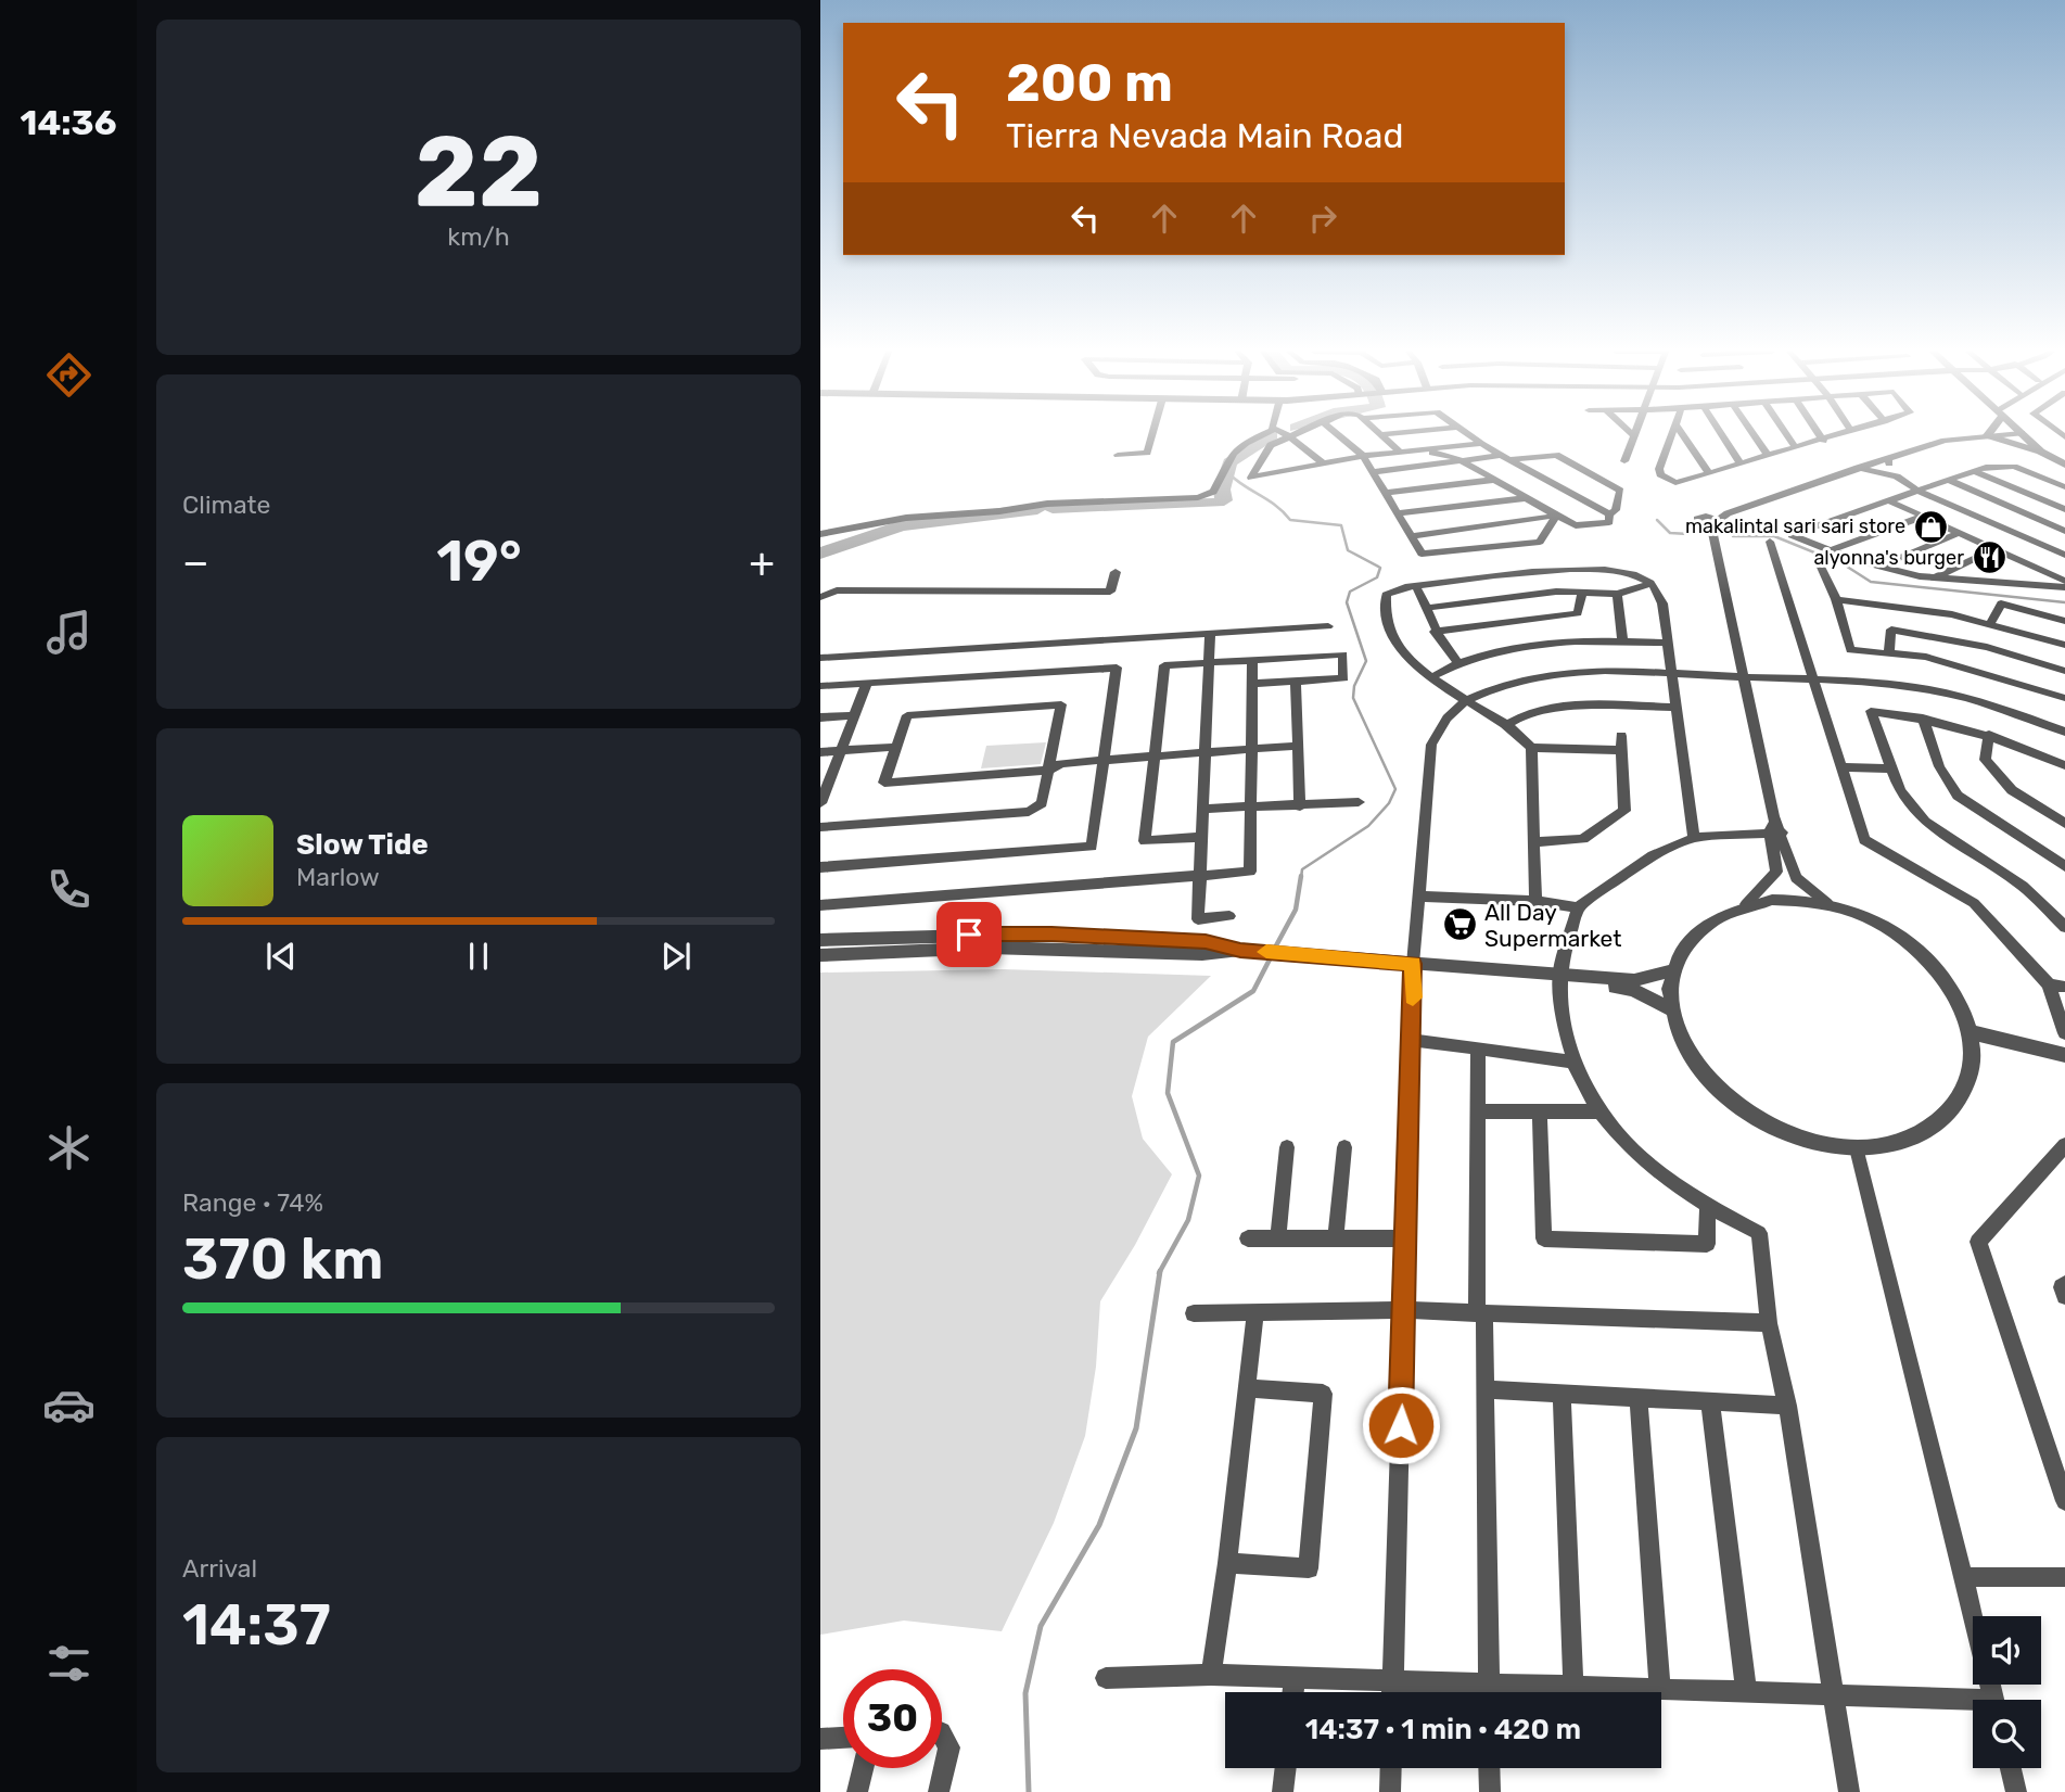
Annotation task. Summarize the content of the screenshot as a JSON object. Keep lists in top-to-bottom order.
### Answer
{
  "places": {
    "shop": ["makalintal sari sari store"],
    "restaurant": ["alyonna's burger"],
    "supermarket": ["All Day Supermarket"]
  },
  "page": {
    "tabs": "14:36",
    "tile": [
      ["22", "km/h"],
      "Climate",
      ["Range · 74%", "370 km"],
      ["Arrival", "14:37"]
    ],
    "turn": ["200 m", "Tierra Nevada Main Road"],
    "heat": ["−", "19°", "+"],
    "song": ["Slow Tide", "Marlow"],
    "limit": "30",
    "trip": "14:37 · 1 min · 420 m"
  }
}
